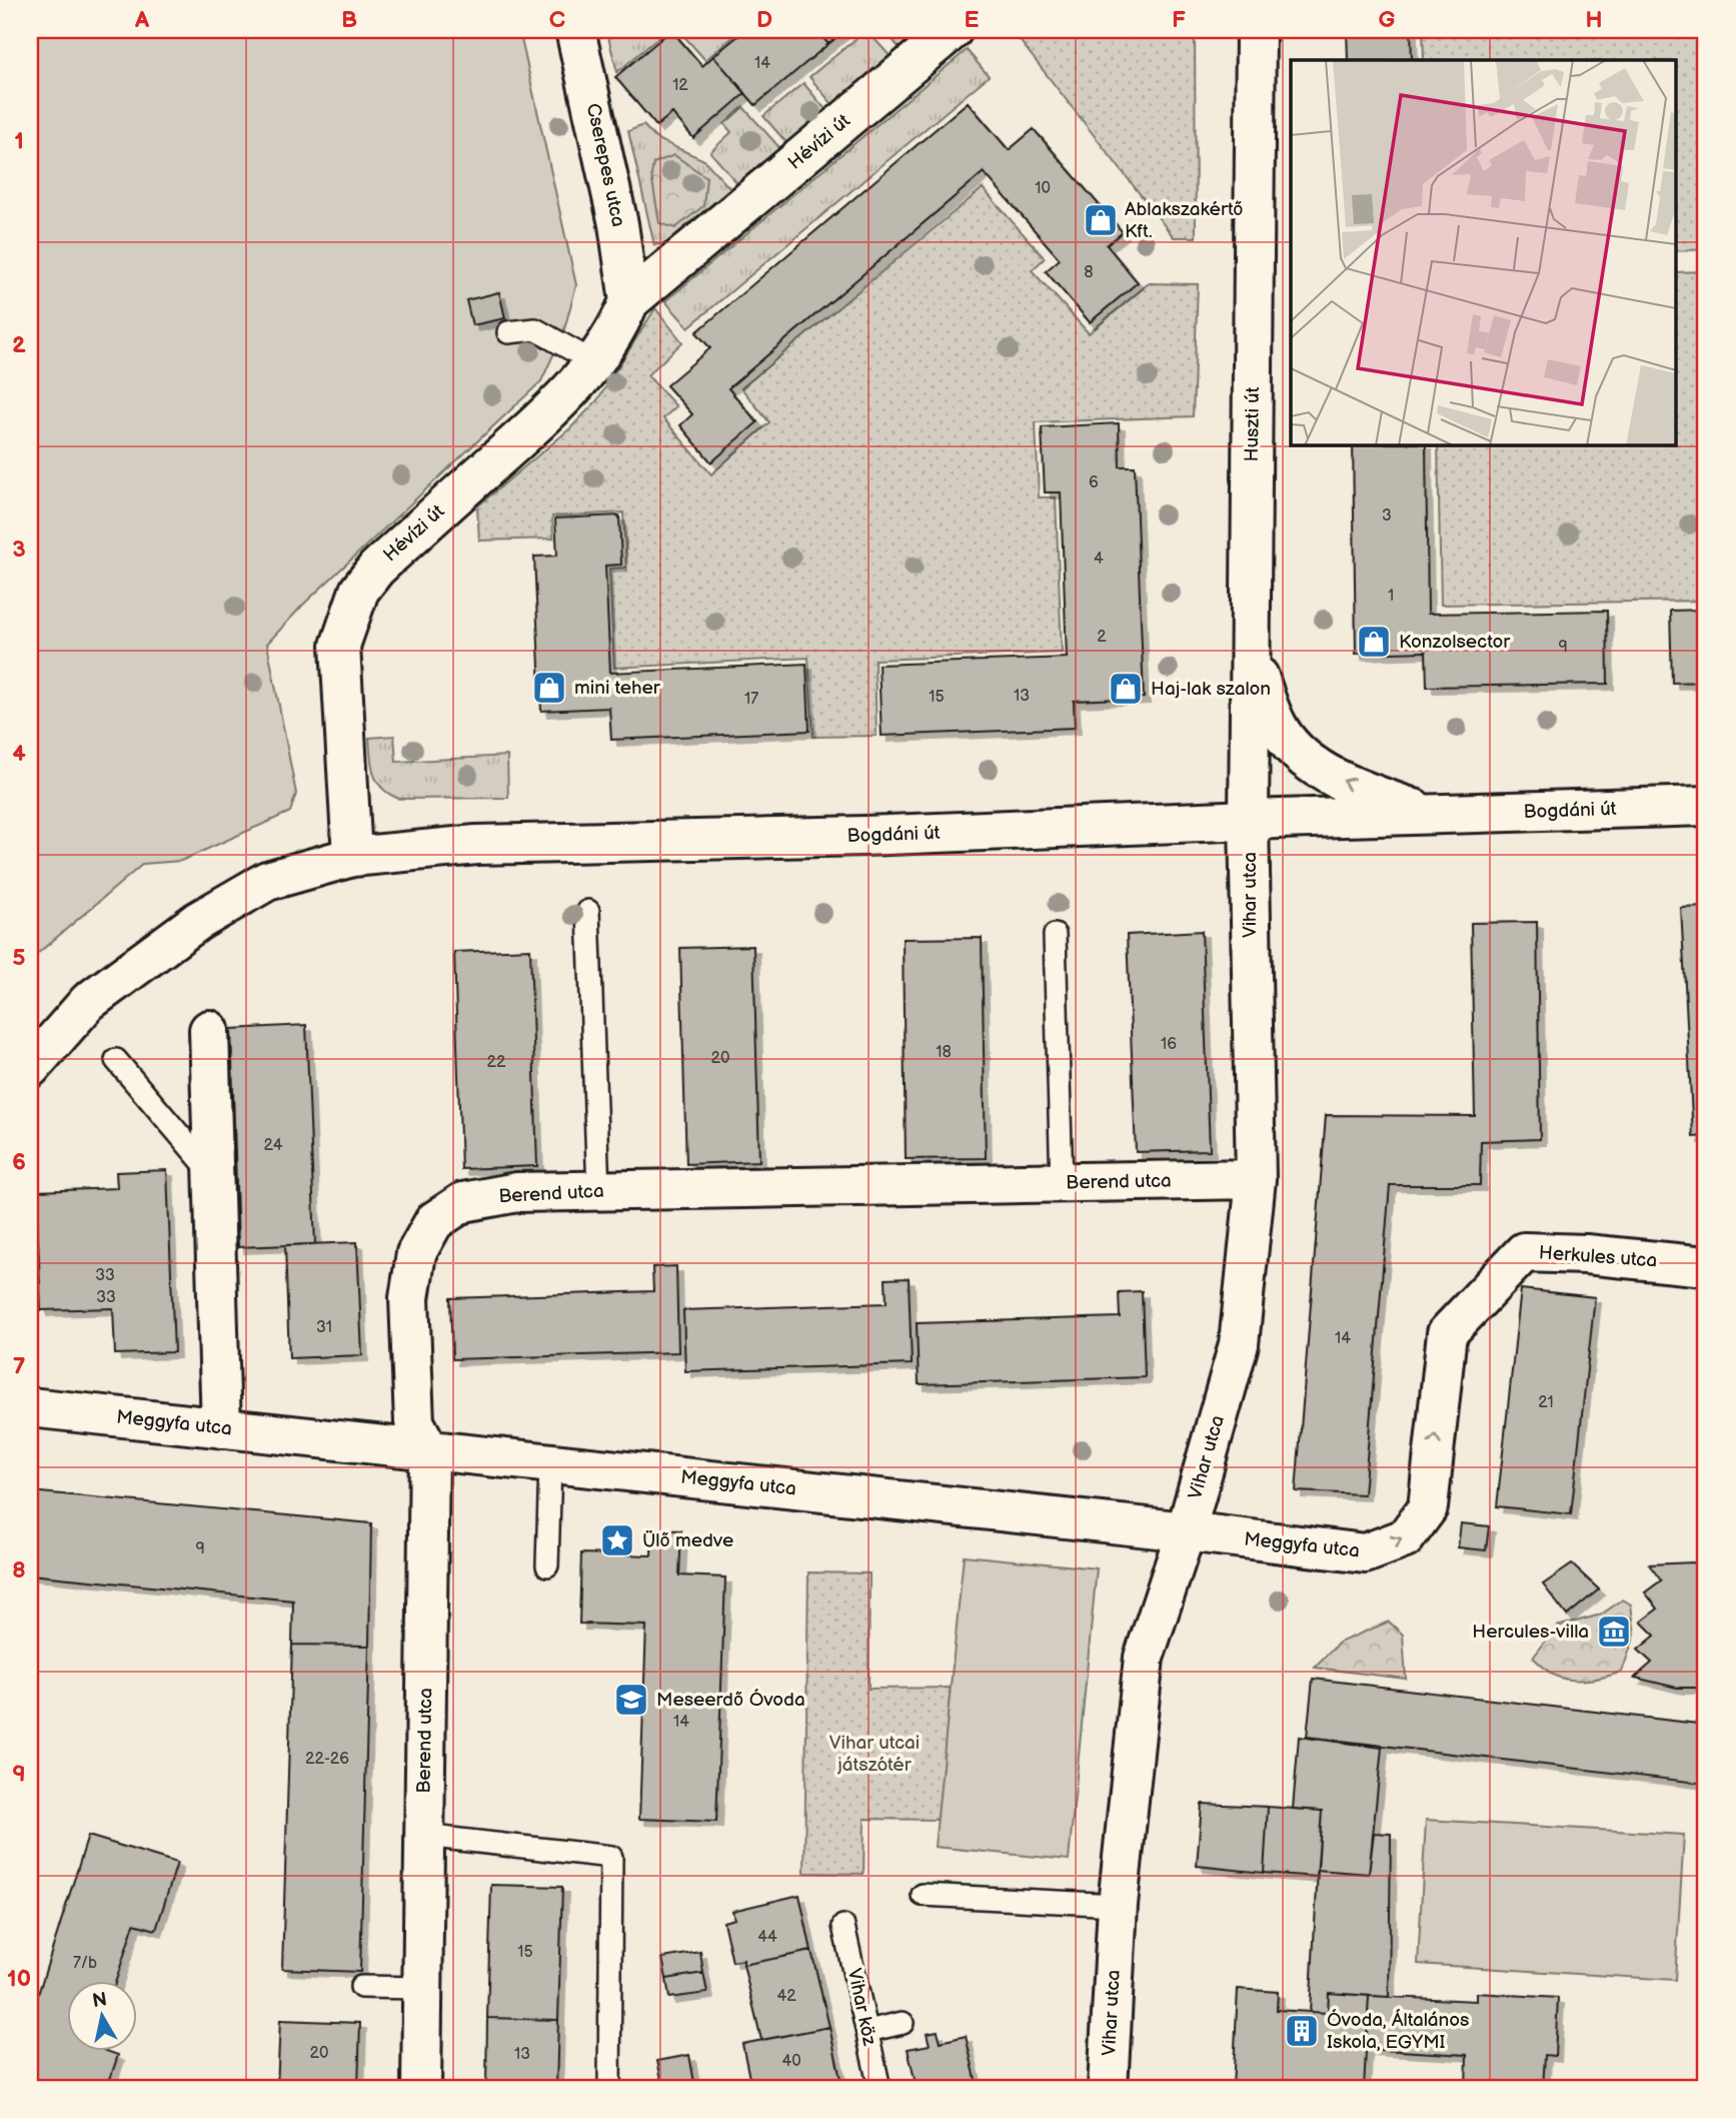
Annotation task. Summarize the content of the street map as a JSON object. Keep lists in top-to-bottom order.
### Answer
{
  "streets": {
    "street": [
      "Hévízi út",
      "Cserepes utca",
      "Huszti út",
      "Bogdáni út",
      "Vihar utca",
      "Berend utca",
      "Herkules utca",
      "Meggyfa utca"
    ],
    "lane": ["Vihar köz"]
  },
  "crossings": [
    ["Hévízi út", "Cserepes utca"],
    ["Hévízi út", "Bogdáni út"],
    ["Huszti út", "Bogdáni út"],
    ["Huszti út", "Vihar utca"],
    ["Bogdáni út", "Vihar utca"],
    ["Vihar utca", "Berend utca"],
    ["Vihar utca", "Meggyfa utca"],
    ["Berend utca", "Meggyfa utca"],
    ["Herkules utca", "Meggyfa utca"]
  ],
  "parks": ["Vihar utcai játszótér"],
  "places": {
    "shop": [
      "Ablakszakértő Kft.",
      "Konzolsector",
      "mini teher",
      "Haj-lak szalon"
    ],
    "place": ["Ülő medve"],
    "museum": ["Hercules-villa"],
    "school or university": ["Meseerdő Óvoda"],
    "building": ["Óvoda, Általános Iskola, EGYMI"]
  },
  "house_numbers": [
    "14",
    "12",
    "10",
    "8",
    "6",
    "3",
    "4",
    "1",
    "2",
    "9",
    "13",
    "15",
    "17",
    "16",
    "18",
    "20",
    "22",
    "24",
    "33",
    "33",
    "31",
    "14",
    "21",
    "9",
    "14",
    "22-26",
    "44",
    "15",
    "7/b",
    "42",
    "20",
    "13",
    "40"
  ],
  "north": "top",
  "grid": {
    "columns": [
      "A",
      "B",
      "C",
      "D",
      "E",
      "F",
      "G",
      "H"
    ],
    "rows": [
      "1",
      "2",
      "3",
      "4",
      "5",
      "6",
      "7",
      "8",
      "9",
      "10"
    ]
  }
}
